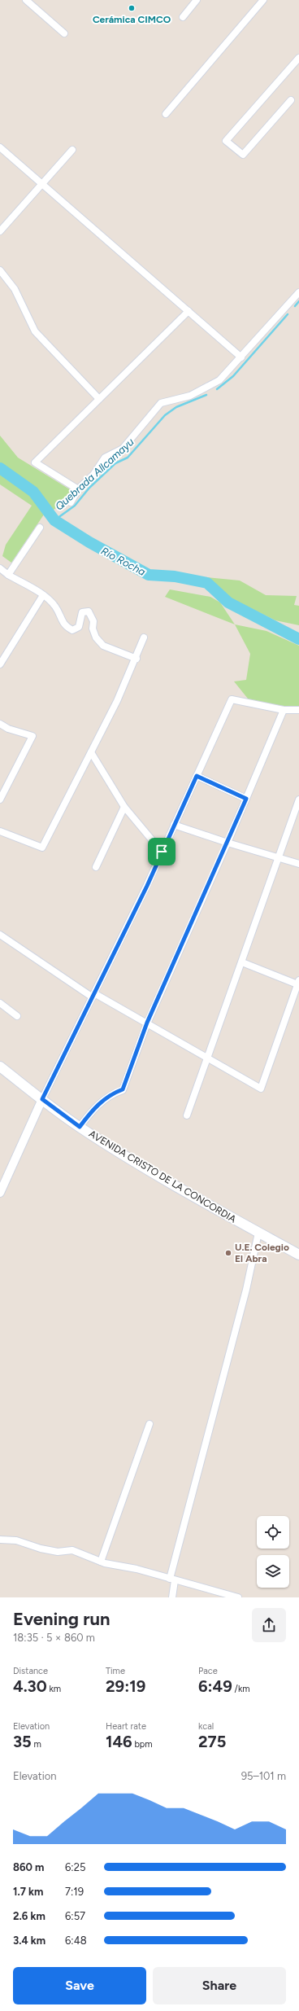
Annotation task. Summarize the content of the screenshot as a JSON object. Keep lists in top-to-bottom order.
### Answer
{
  "streets": {
    "main road": ["AVENIDA CRISTO DE LA CONCORDIA"]
  },
  "water": ["Quebrada Allcamayu", "Río Rocha"],
  "places": ["Cerámica CIMCO", "U.E. Colegio El Abra"],
  "page": {
    "heading": ["Evening run", "18:35 · 5 × 860 m"],
    "stats": [
      ["Distance", "4.30 km"],
      ["Time", "29:19"],
      ["Pace", "6:49 /km"],
      ["Elevation", "35 m"],
      ["Heart rate", "146 bpm"],
      ["kcal", "275"]
    ],
    "chart": ["Elevation", "95–101 m"],
    "list": [
      {
        "name": "860 m",
        "note": "6:25"
      },
      {
        "name": "1.7 km",
        "note": "7:19"
      },
      {
        "name": "2.6 km",
        "note": "6:57"
      },
      {
        "name": "3.4 km",
        "note": "6:48"
      }
    ],
    "buttons": ["Save", "Share"]
  }
}
